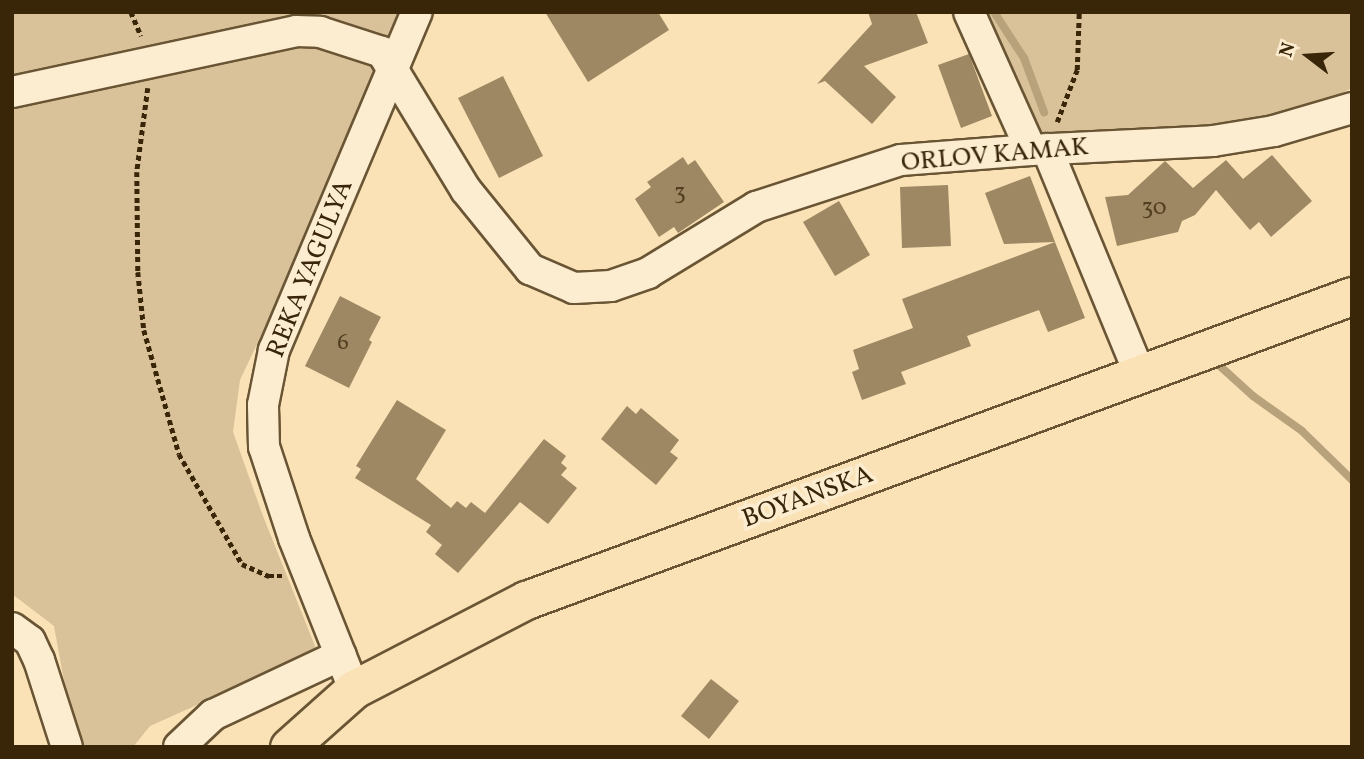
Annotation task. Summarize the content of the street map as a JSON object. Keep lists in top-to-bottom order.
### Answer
{
  "streets": {
    "main road": ["BOYANSKA"],
    "street": ["ORLOV KAMAK", "REKA YAGULYA"]
  },
  "crossings": [
    ["ORLOV KAMAK", "REKA YAGULYA"],
    ["REKA YAGULYA", "BOYANSKA"]
  ],
  "house_numbers": ["3", "30", "6"],
  "north": "left"
}
